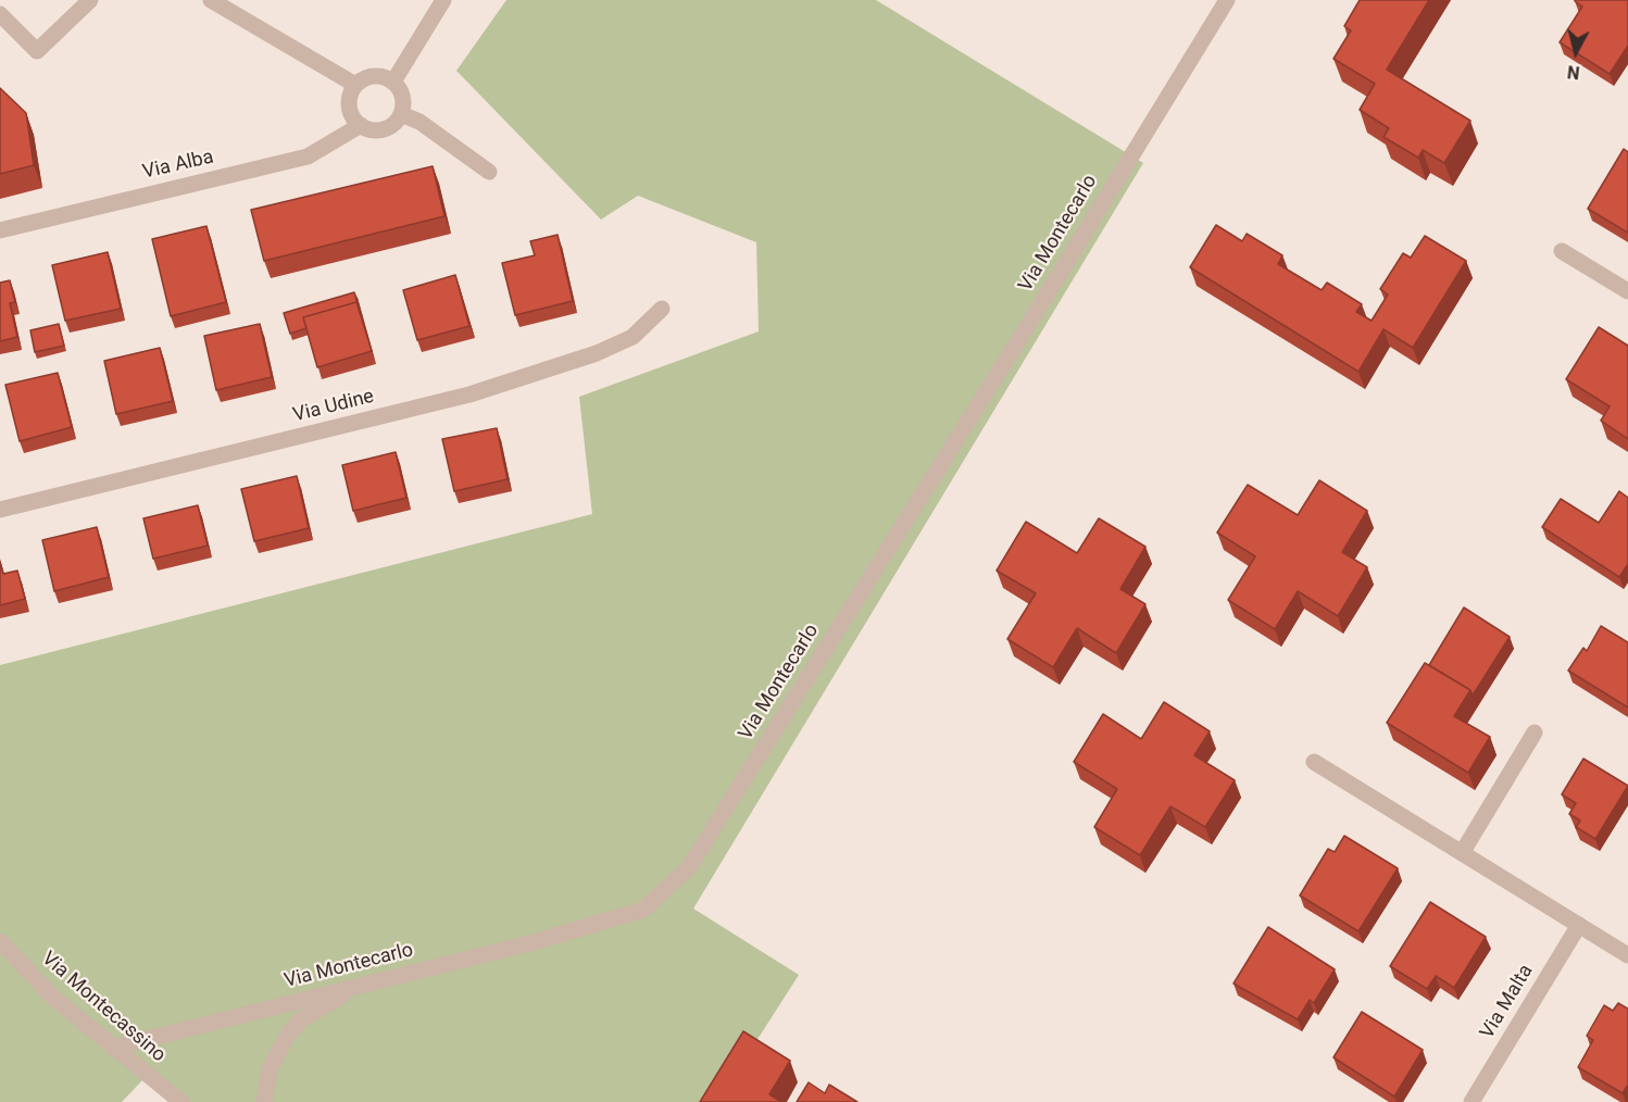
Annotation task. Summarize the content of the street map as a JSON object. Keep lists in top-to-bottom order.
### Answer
{
  "streets": {
    "street": [
      "Via Alba",
      "Via Montecarlo",
      "Via Udine",
      "Via Malta",
      "Via Montecassino"
    ]
  },
  "crossings": [
    ["Via Montecarlo", "Via Montecassino"]
  ],
  "north": "bottom"
}
